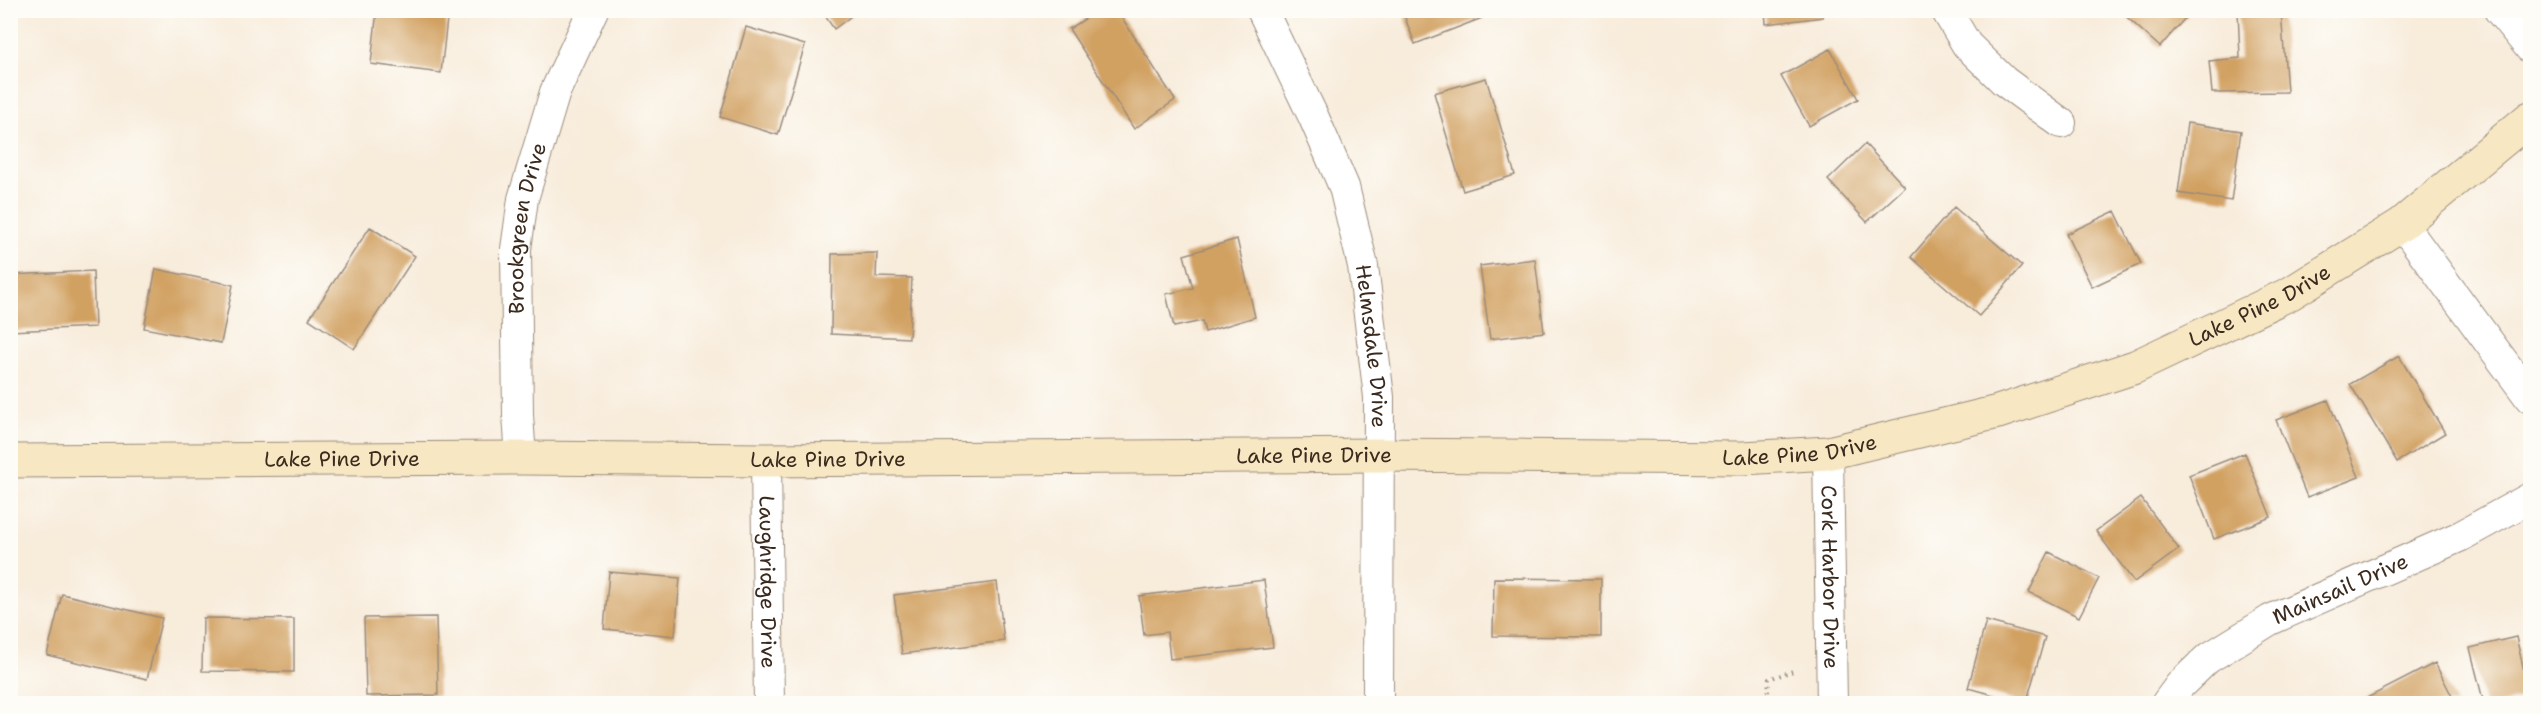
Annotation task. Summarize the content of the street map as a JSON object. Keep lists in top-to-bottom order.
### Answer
{
  "streets": {
    "street": [
      "Brookgreen Drive",
      "Lake Pine Drive",
      "Helmsdale Drive",
      "Cork Harbor Drive",
      "Laughridge Drive",
      "Mainsail Drive"
    ]
  },
  "crossings": [
    ["Brookgreen Drive", "Lake Pine Drive"],
    ["Lake Pine Drive", "Helmsdale Drive"],
    ["Lake Pine Drive", "Cork Harbor Drive"],
    ["Lake Pine Drive", "Laughridge Drive"]
  ]
}
